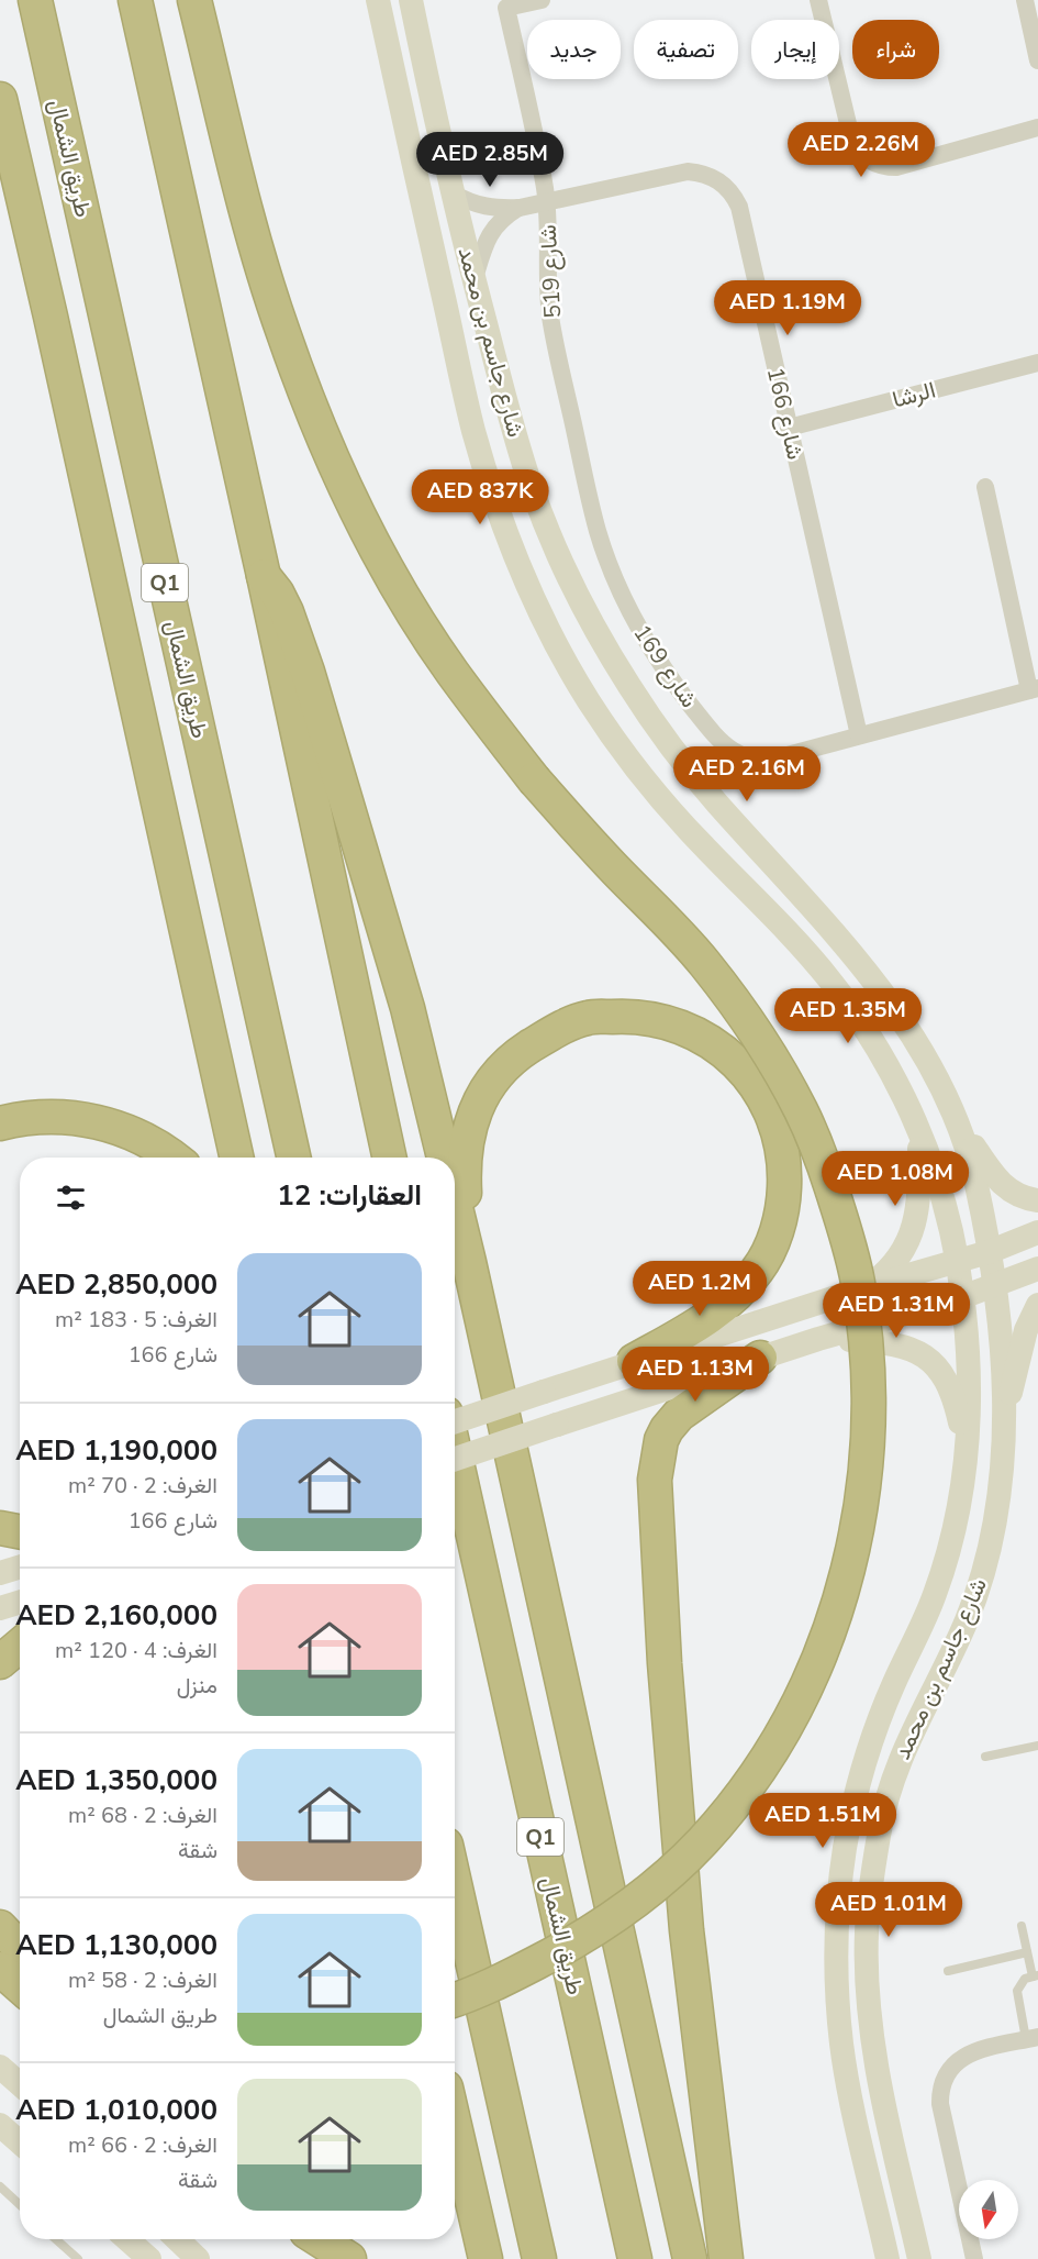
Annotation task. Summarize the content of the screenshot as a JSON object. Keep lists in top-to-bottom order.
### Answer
{
  "streets": {
    "highway": ["طريق الشمال", "Q1"],
    "main road": ["شارع جاسم بن محمد"],
    "street": [
      "شارع 519",
      "الرشا",
      "شارع 166",
      "شارع 169"
    ]
  },
  "crossings": [
    ["شارع 519", "شارع 166"],
    ["شارع 519", "شارع 169"],
    ["شارع جاسم بن محمد", "شارع 166"],
    ["الرشا", "شارع 166"],
    ["شارع 166", "شارع 169"]
  ],
  "north": "bottom",
  "page": {
    "chip": [
      "شراء",
      "إيجار",
      "تصفية",
      "جديد"
    ],
    "price": [
      "AED 2.26M",
      "AED 2.85M",
      "AED 1.19M",
      "AED 837K",
      "AED 2.16M",
      "AED 1.35M",
      "AED 1.08M",
      "AED 1.2M",
      "AED 1.31M",
      "AED 1.13M",
      "AED 1.51M",
      "AED 1.01M"
    ],
    "heading": "العقارات: 12",
    "list": [
      {
        "name": "AED 2,850,000",
        "note": "الغرف: 5 · 183 m² · شارع 166"
      },
      {
        "name": "AED 1,190,000",
        "note": "الغرف: 2 · 70 m² · شارع 166"
      },
      {
        "name": "AED 2,160,000",
        "note": "الغرف: 4 · 120 m² · منزل"
      },
      {
        "name": "AED 1,350,000",
        "note": "الغرف: 2 · 68 m² · شقة"
      },
      {
        "name": "AED 1,130,000",
        "note": "الغرف: 2 · 58 m² · طريق الشمال"
      },
      {
        "name": "AED 1,010,000",
        "note": "الغرف: 2 · 66 m² · شقة"
      }
    ]
  }
}
